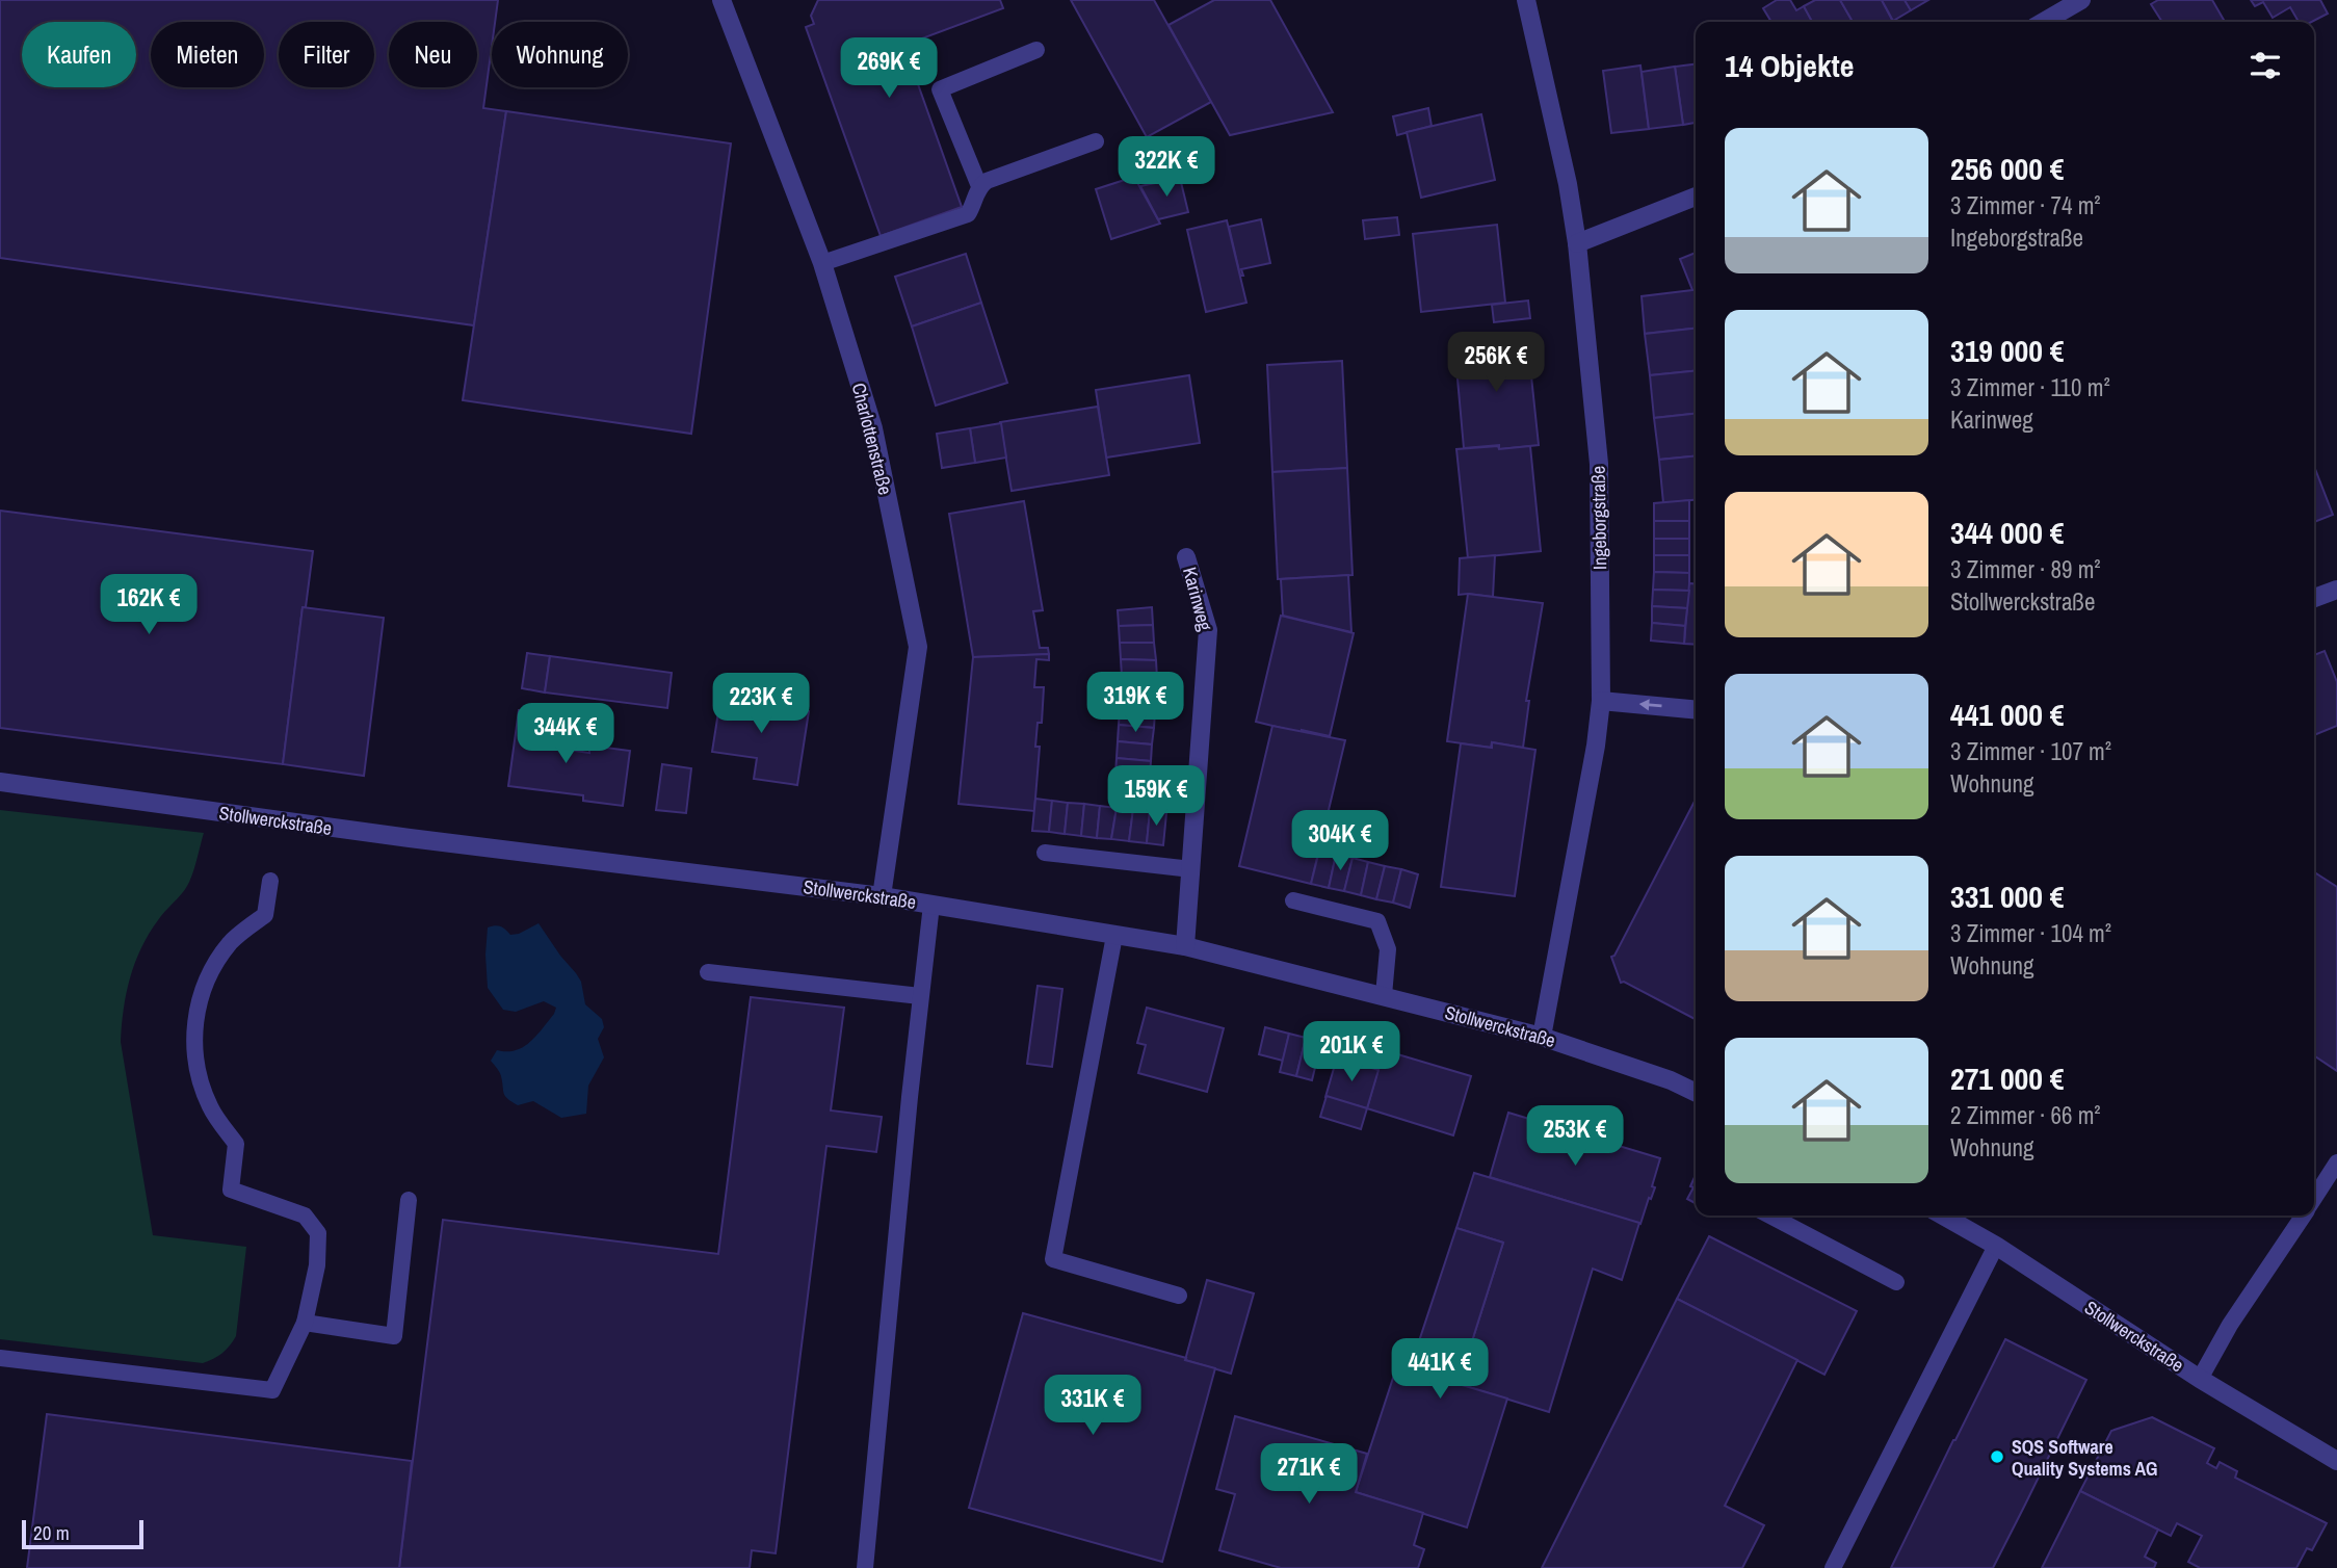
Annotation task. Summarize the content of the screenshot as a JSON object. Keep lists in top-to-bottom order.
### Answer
{
  "streets": {
    "street": [
      "Charlottenstraße",
      "Ingeborgstraße",
      "Karinweg",
      "Stollwerckstraße"
    ]
  },
  "crossings": [
    ["Charlottenstraße", "Stollwerckstraße"],
    ["Ingeborgstraße", "Stollwerckstraße"],
    ["Karinweg", "Stollwerckstraße"]
  ],
  "places": ["SQS Software Quality Systems AG"],
  "scale_bar": "20 m",
  "page": {
    "chip": [
      "Kaufen",
      "Mieten",
      "Filter",
      "Neu",
      "Wohnung"
    ],
    "heading": "14 Objekte",
    "price": [
      "269K €",
      "322K €",
      "256K €",
      "162K €",
      "319K €",
      "223K €",
      "344K €",
      "159K €",
      "304K €",
      "201K €",
      "253K €",
      "441K €",
      "331K €",
      "271K €"
    ],
    "list": [
      {
        "name": "256 000 €",
        "note": "3 Zimmer · 74 m² · Ingeborgstraße"
      },
      {
        "name": "319 000 €",
        "note": "3 Zimmer · 110 m² · Karinweg"
      },
      {
        "name": "344 000 €",
        "note": "3 Zimmer · 89 m² · Stollwerckstraße"
      },
      {
        "name": "441 000 €",
        "note": "3 Zimmer · 107 m² · Wohnung"
      },
      {
        "name": "331 000 €",
        "note": "3 Zimmer · 104 m² · Wohnung"
      },
      {
        "name": "271 000 €",
        "note": "2 Zimmer · 66 m² · Wohnung"
      }
    ],
    "scale": "20 m"
  }
}
